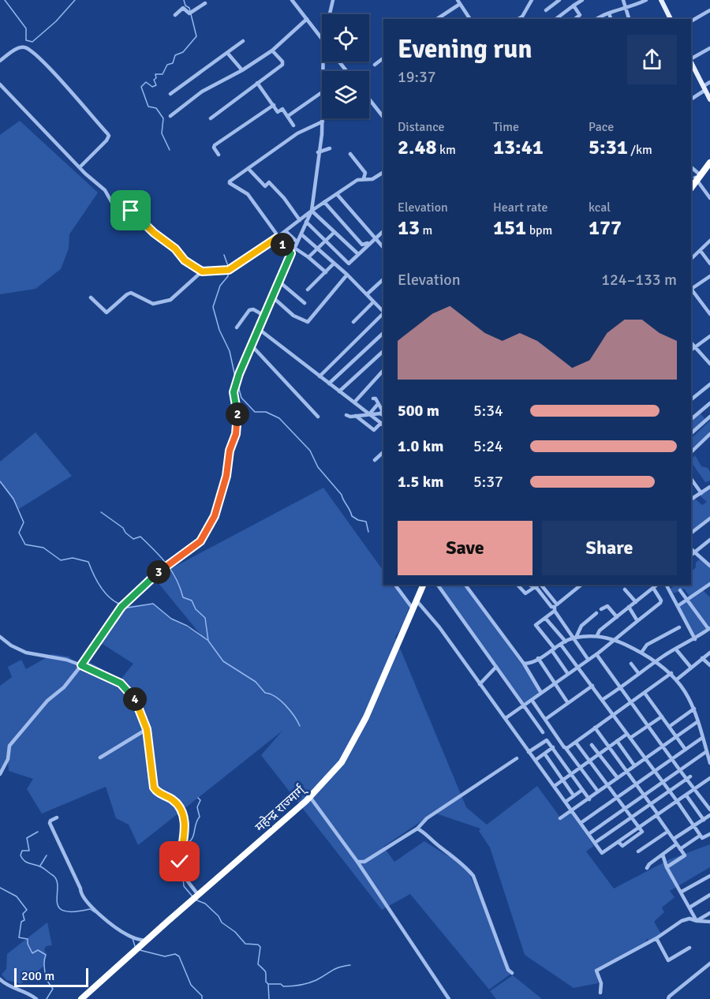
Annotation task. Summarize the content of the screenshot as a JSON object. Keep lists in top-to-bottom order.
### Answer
{
  "streets": {
    "highway": ["महेन्द्र राज्मार्ग्"]
  },
  "scale_bar": "200 m",
  "page": {
    "heading": ["Evening run", "19:37"],
    "stats": [
      ["Distance", "2.48 km"],
      ["Time", "13:41"],
      ["Pace", "5:31 /km"],
      ["Elevation", "13 m"],
      ["Heart rate", "151 bpm"],
      ["kcal", "177"]
    ],
    "pins": [
      "1",
      "2",
      "3",
      "4"
    ],
    "chart": ["Elevation", "124–133 m"],
    "list": [
      {
        "name": "500 m",
        "note": "5:34"
      },
      {
        "name": "1.0 km",
        "note": "5:24"
      },
      {
        "name": "1.5 km",
        "note": "5:37"
      }
    ],
    "buttons": ["Save", "Share"],
    "scale": "200 m"
  }
}
